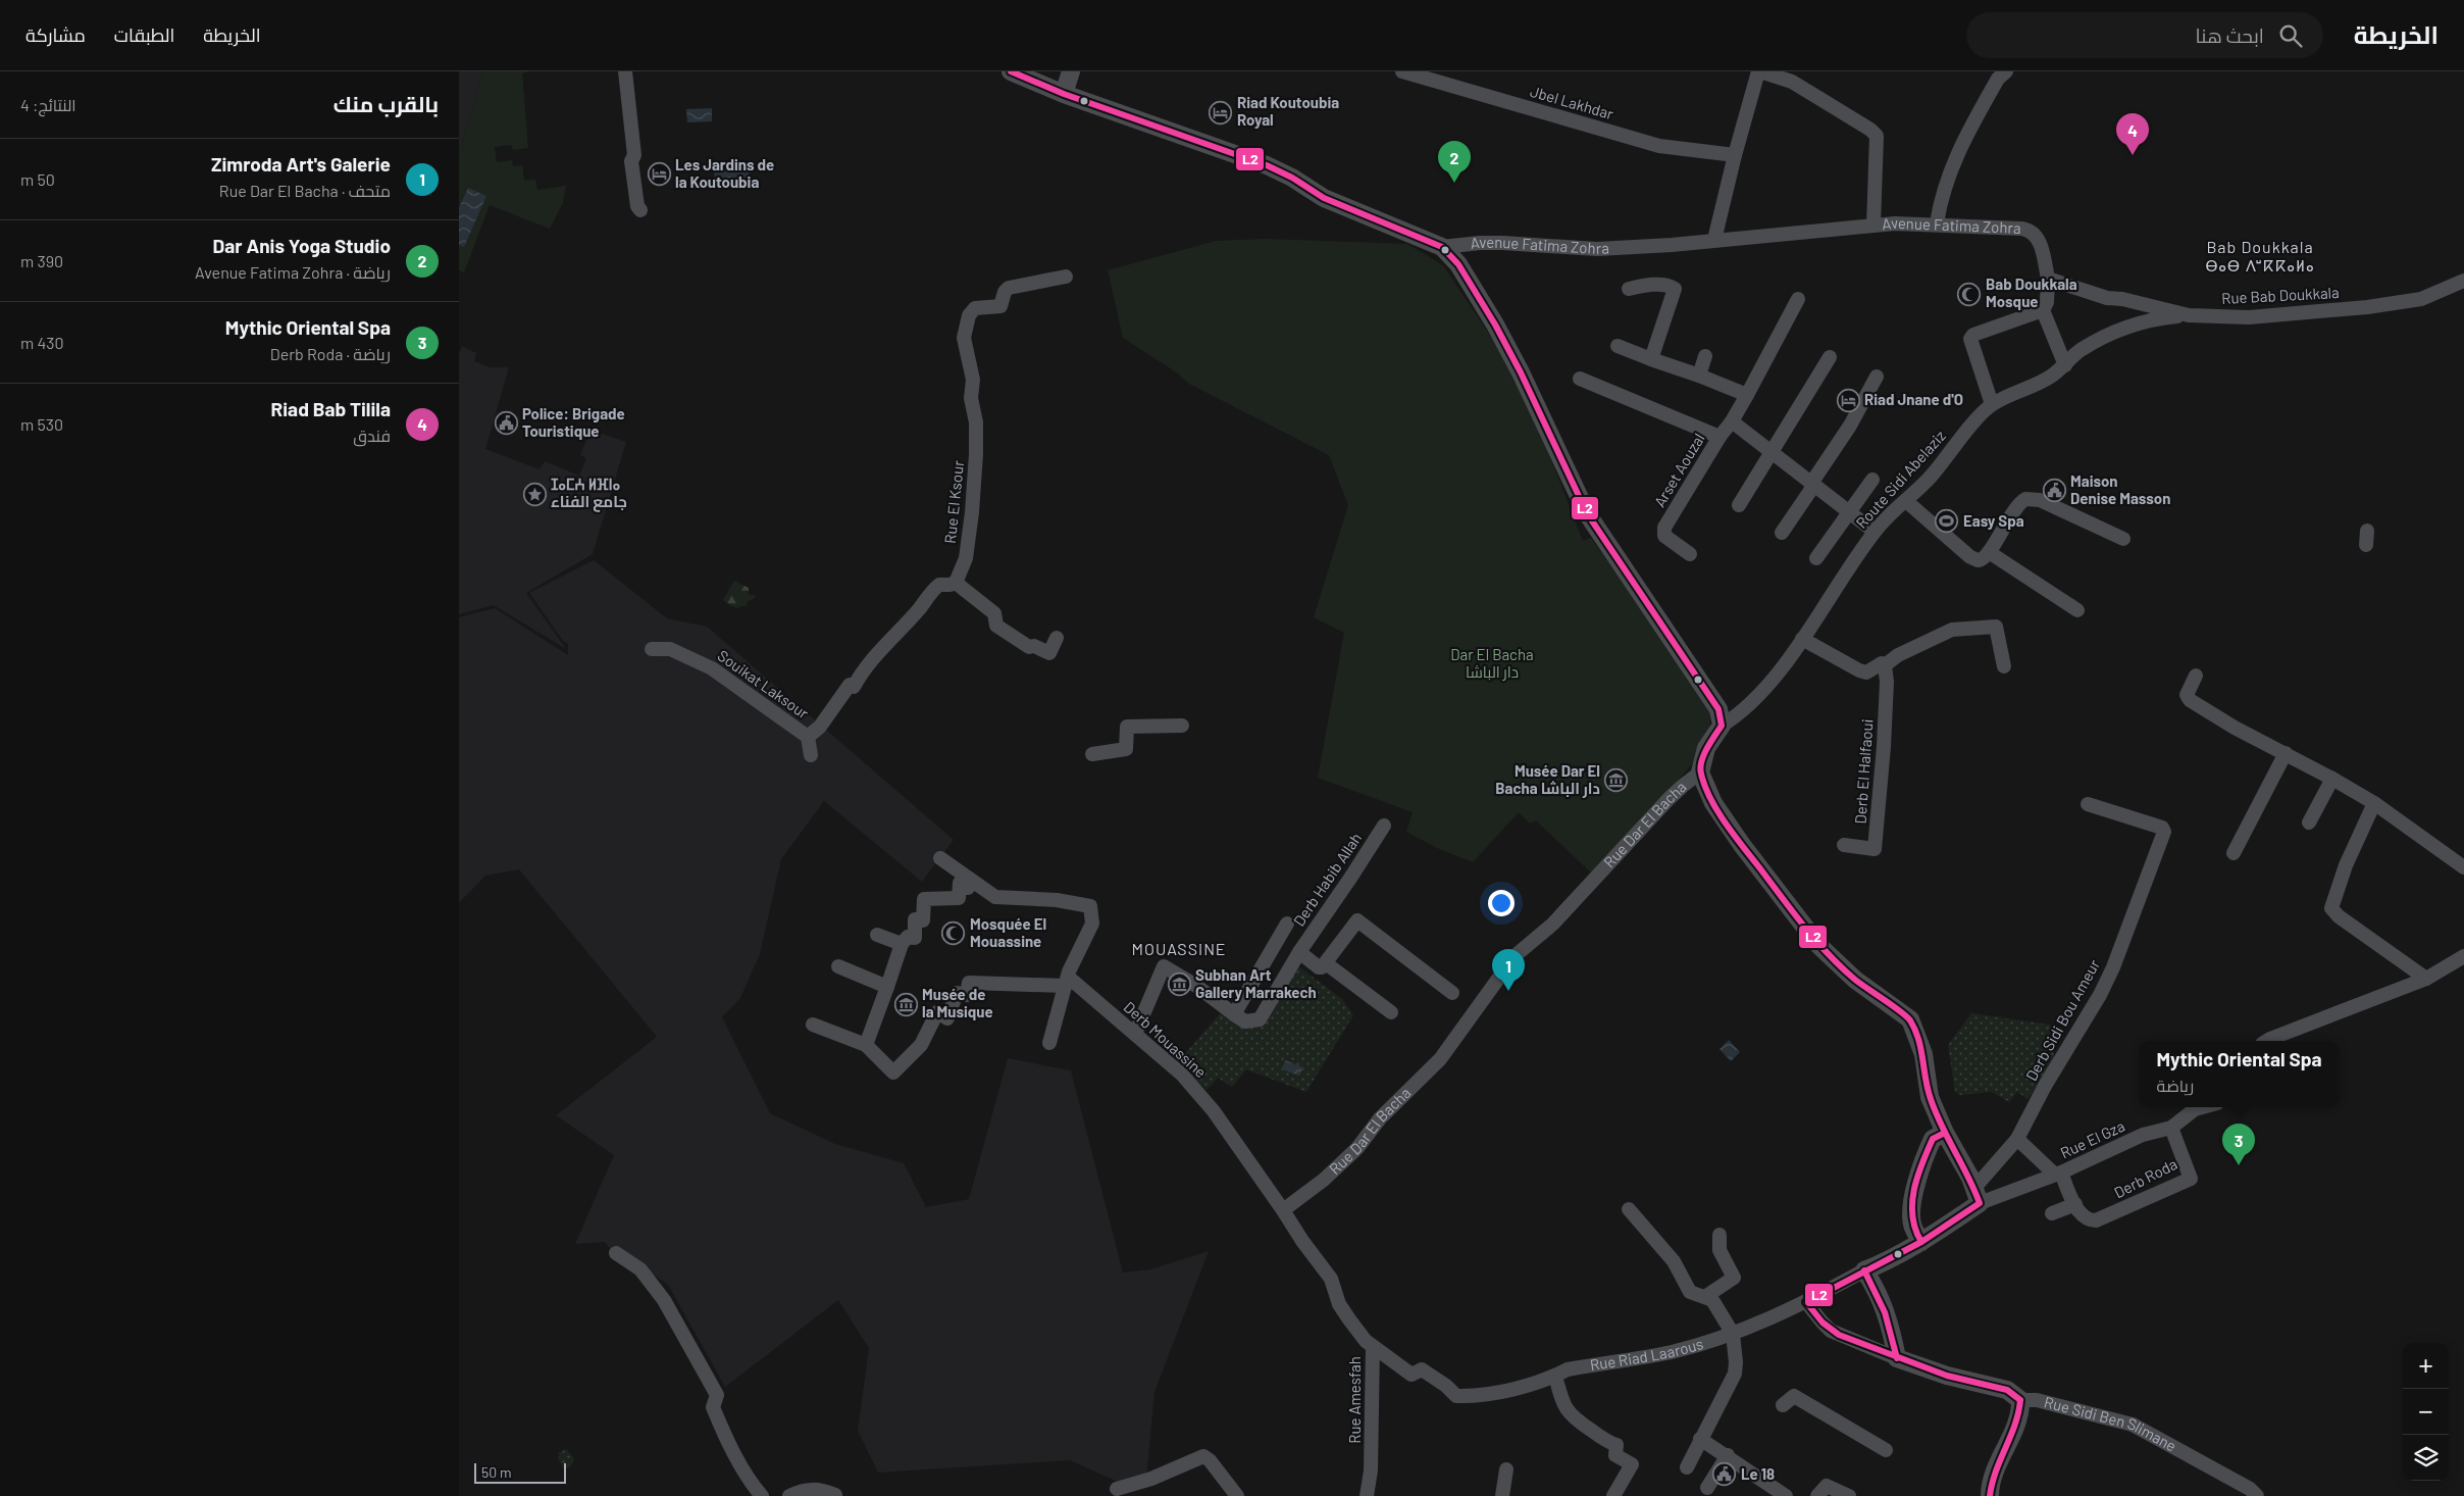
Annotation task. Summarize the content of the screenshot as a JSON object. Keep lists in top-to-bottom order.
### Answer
{
  "streets": {
    "street": [
      "Jbel Lakhdar",
      "Avenue Fatima Zohra",
      "Rue Bab Doukkala",
      "Arset Aouzal",
      "Route Sidi Abelaziz",
      "Rue El Ksour",
      "Souikat Laksour",
      "Derb El Halfaoui",
      "Rue Dar El Bacha",
      "Derb Habib Allah",
      "Derb Sidi Bou Ameur",
      "Derb Mouassine",
      "Rue El Gza",
      "Derb Roda",
      "Rue Riad Laarous",
      "Rue Amesfah",
      "Rue Sidi Ben Slimane"
    ]
  },
  "crossings": [
    ["Avenue Fatima Zohra", "Rue Bab Doukkala"],
    ["Rue Bab Doukkala", "Route Sidi Abelaziz"],
    ["Route Sidi Abelaziz", "Rue Dar El Bacha"],
    ["Rue Dar El Bacha", "Derb Mouassine"],
    ["Rue Dar El Bacha", "Rue Amesfah"],
    ["Derb Habib Allah", "Derb Mouassine"],
    ["Derb Sidi Bou Ameur", "Rue El Gza"],
    ["Derb Sidi Bou Ameur", "Rue Riad Laarous"],
    ["Derb Mouassine", "Rue Amesfah"],
    ["Rue El Gza", "Derb Roda"],
    ["Rue El Gza", "Rue Riad Laarous"],
    ["Rue Riad Laarous", "Rue Amesfah"],
    ["Rue Riad Laarous", "Rue Sidi Ben Slimane"]
  ],
  "districts": ["Bab Doukkala ⴱⴰⴱ ⴷⵯⴽⴽⴰⵍⴰ", "MOUASSINE"],
  "parks": ["Dar El Bacha دار الباشا"],
  "places": {
    "hotel": ["Riad Koutoubia Royal", "Les Jardins de la Koutoubia", "Riad Jnane d'O"],
    "mosque": ["Bab Doukkala Mosque", "Mosquée El Mouassine"],
    "public building": ["Police: Brigade Touristique", "Maison Denise Masson", "Le 18"],
    "place": ["ⵊⴰⵎⵄ ⵍⴼⵏⴰ جامع الفناء"],
    "sports": ["Easy Spa"],
    "museum": ["Musée Dar El Bacha دار الباشا", "Subhan Art Gallery Marrakech", "Musée de la Musique"]
  },
  "lines": ["transit line L2"],
  "scale_bar": "50 m",
  "page": {
    "header": "الخريطة",
    "search": "ابحث هنا",
    "nav": ["الخريطة", "الطبقات", "مشاركة"],
    "heading": ["بالقرب منك", "النتائج: 4"],
    "pins": [
      "4",
      "2",
      "1",
      "3"
    ],
    "list": [
      {
        "mark": "1",
        "name": "Zimroda Art's Galerie",
        "note": "متحف · Rue Dar El Bacha",
        "value": "50 m"
      },
      {
        "mark": "2",
        "name": "Dar Anis Yoga Studio",
        "note": "رياضة · Avenue Fatima Zohra",
        "value": "390 m"
      },
      {
        "mark": "3",
        "name": "Mythic Oriental Spa",
        "note": "رياضة · Derb Roda",
        "value": "430 m"
      },
      {
        "mark": "4",
        "name": "Riad Bab Tilila",
        "note": "فندق",
        "value": "530 m"
      }
    ],
    "popup": ["Mythic Oriental Spa", "رياضة"],
    "map_buttons": ["+", "−"],
    "scale": "50 m"
  }
}
